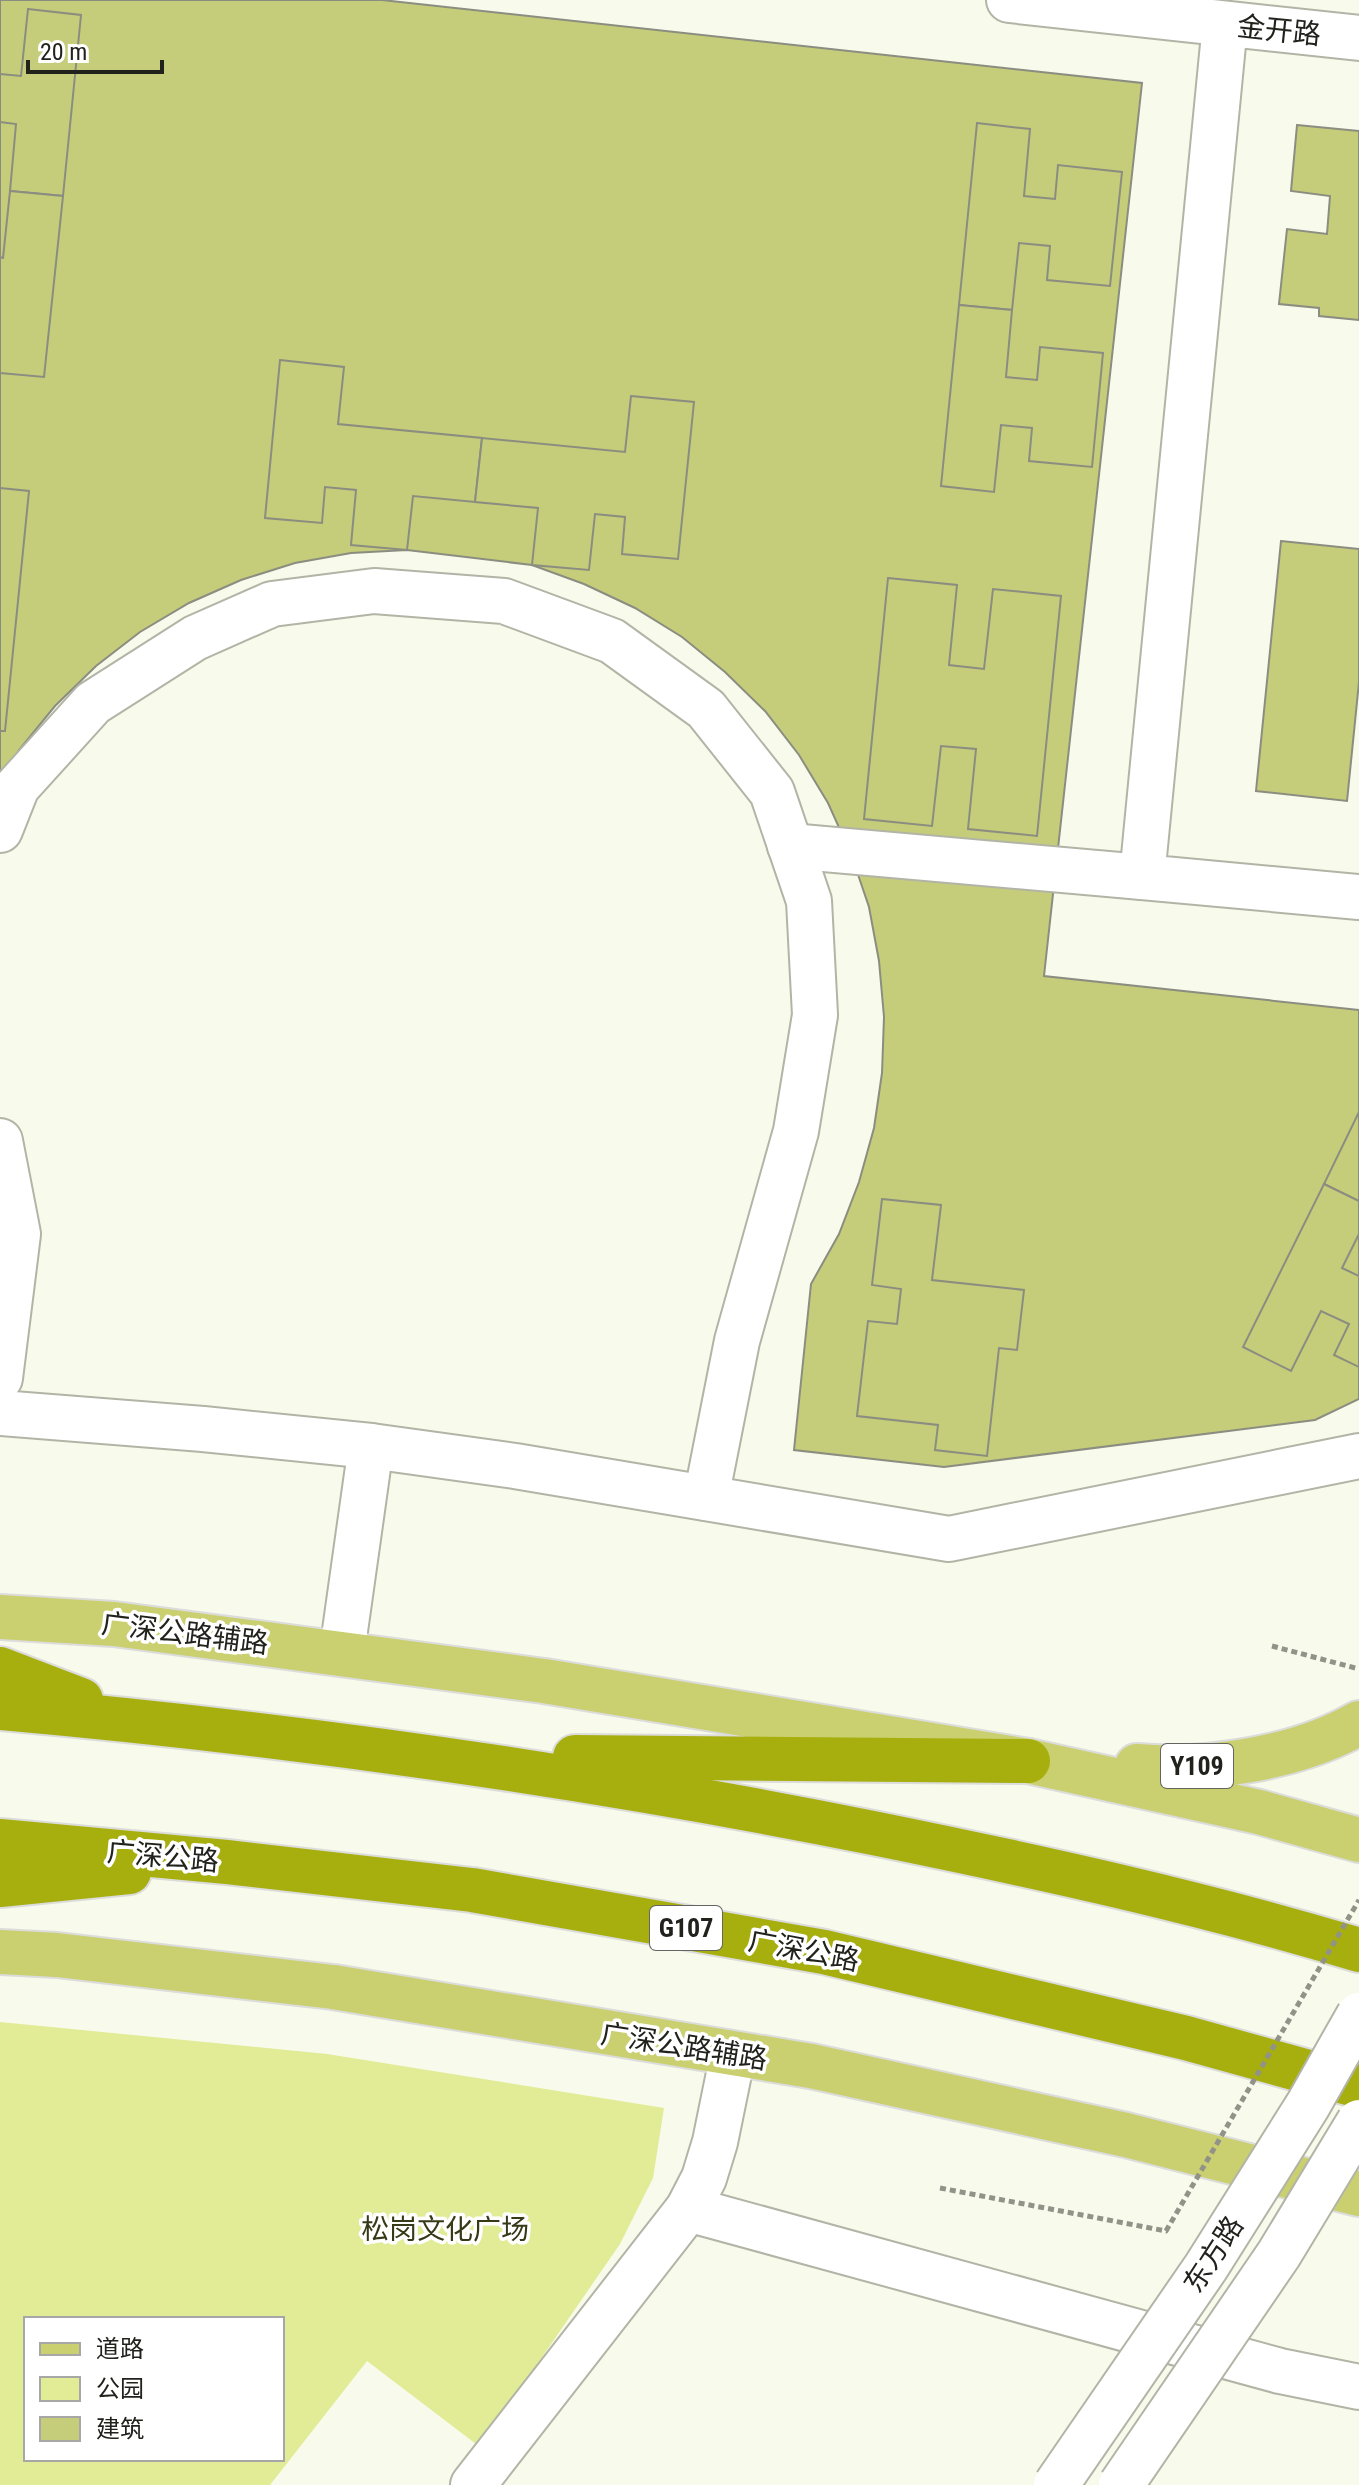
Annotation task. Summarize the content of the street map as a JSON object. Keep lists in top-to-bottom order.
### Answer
{
  "streets": {
    "highway": ["广深公路", "G107"],
    "main road": ["广深公路辅路", "Y109"],
    "street": ["金开路", "东方路"]
  },
  "crossings": [
    ["广深公路辅路", "Y109"]
  ],
  "parks": ["松岗文化广场"],
  "legend": ["道路", "公园", "建筑"],
  "scale_bar": "20 m"
}
